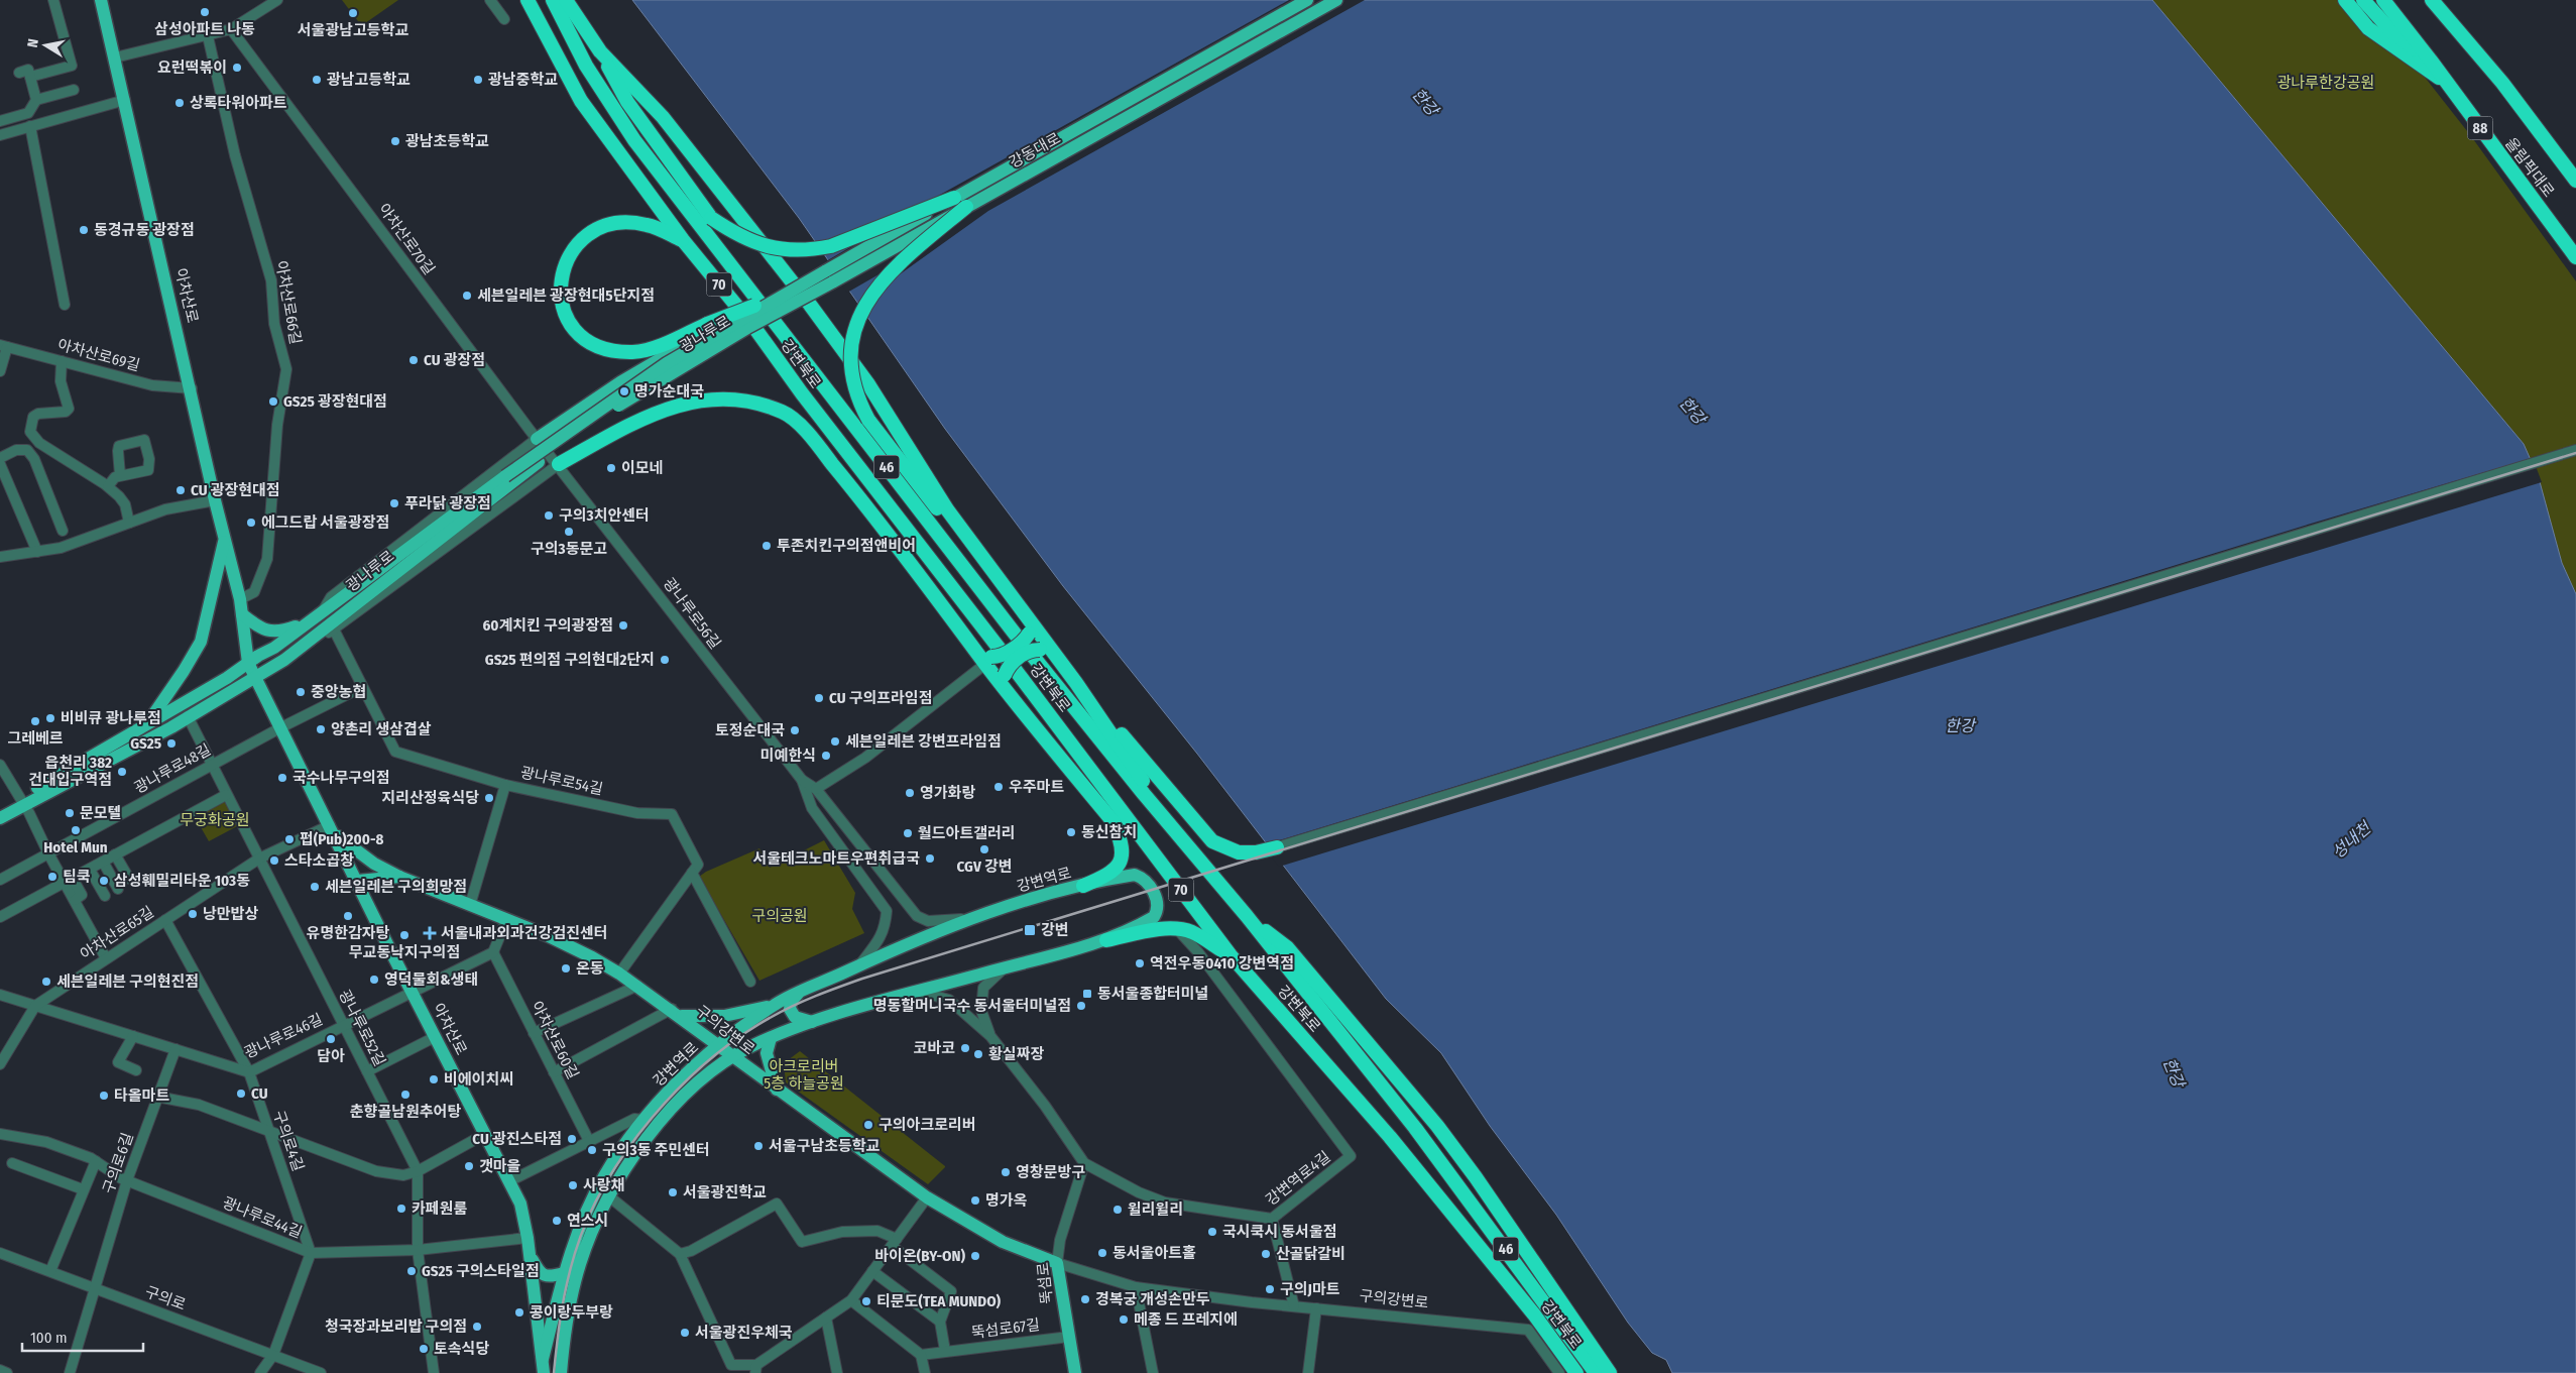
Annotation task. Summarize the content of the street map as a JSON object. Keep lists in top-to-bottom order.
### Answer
{
  "streets": {
    "highway": [
      "88",
      "올림픽대로",
      "70",
      "강변북로",
      "46"
    ],
    "main road": [
      "강동대로",
      "아차산로",
      "광나루로",
      "강변역로",
      "구의강변로",
      "뚝섬로"
    ],
    "street": [
      "아차산로70길",
      "아차산로66길",
      "아차산로69길",
      "광나루로56길",
      "광나루로48길",
      "광나루로54길",
      "아차산로65길",
      "광나루로52길",
      "광나루로46길",
      "아차산로60길",
      "구의로4길",
      "구의로6길",
      "강변역로4길",
      "광나루로44길",
      "구의로",
      "뚝섬로67길"
    ]
  },
  "crossings": [
    ["강동대로", "광나루로"],
    ["아차산로70길", "광나루로56길"],
    ["아차산로", "아차산로66길"],
    ["아차산로", "광나루로"],
    ["아차산로", "아차산로69길"],
    ["아차산로", "광나루로48길"],
    ["아차산로", "강변역로"],
    ["아차산로", "아차산로65길"],
    ["아차산로", "구의강변로"],
    ["아차산로", "광나루로46길"],
    ["아차산로", "광나루로44길"],
    ["광나루로", "광나루로52길"],
    ["광나루로56길", "강변역로"],
    ["광나루로48길", "광나루로52길"],
    ["강변역로", "구의강변로"],
    ["강변역로", "강변역로4길"],
    ["아차산로65길", "광나루로52길"],
    ["아차산로65길", "광나루로46길"],
    ["아차산로65길", "구의로4길"],
    ["광나루로52길", "광나루로46길"],
    ["광나루로52길", "광나루로44길"],
    ["구의강변로", "뚝섬로"],
    ["광나루로46길", "아차산로60길"],
    ["광나루로46길", "구의로4길"],
    ["광나루로46길", "구의로6길"],
    ["구의로4길", "광나루로44길"],
    ["구의로6길", "광나루로44길"],
    ["구의로6길", "구의로"],
    ["강변역로4길", "뚝섬로"],
    ["뚝섬로", "뚝섬로67길"]
  ],
  "water": ["한강", "성내천"],
  "parks": [
    "광나루한강공원",
    "무궁화공원",
    "구의공원",
    "아크로리버 5층 하늘공원"
  ],
  "places": {
    "other": [
      "삼성아파트 나동",
      "서울광남고등학교",
      "요런떡볶이",
      "광남고등학교",
      "광남중학교",
      "상록타워아파트",
      "광남초등학교",
      "동경규동 광장점",
      "세븐일레븐 광장현대5단지점",
      "CU 광장점",
      "명가순대국",
      "GS25 광장현대점",
      "이모네",
      "CU 광장현대점",
      "푸라닭 광장점",
      "구의3치안센터",
      "에그드랍 서울광장점",
      "구의3동문고",
      "투존치킨구의점앤비어",
      "60계치킨 구의광장점",
      "GS25 편의점 구의현대2단지",
      "중앙농협",
      "CU 구의프라임점",
      "비비큐 광나루점",
      "그레베르",
      "양촌리 생삼겹살",
      "토정순대국",
      "세븐일레븐 강변프라임점",
      "GS25",
      "미예한식",
      "읍천리 382 건대입구역점",
      "국수나무구의점",
      "우주마트",
      "영가화랑",
      "지리산정육식당",
      "문모텔",
      "Hotel Mun",
      "동신참치",
      "월드아트갤러리",
      "펍(Pub)200-8",
      "CGV 강변",
      "서울테크노마트우편취급국",
      "스타소곱창",
      "팀쿡",
      "삼성훼밀리타운 103동",
      "세븐일레븐 구의희망점",
      "낭만밥상",
      "유명한감자탕",
      "무교동낙지구의점",
      "역전우동0410 강변역점",
      "온동",
      "영덕물회&생태",
      "세븐일레븐 구의현진점",
      "명동할머니국수 동서울터미널점",
      "담아",
      "코바코",
      "황실짜장",
      "비에이치씨",
      "CU",
      "춘향골남원추어탕",
      "타올마트",
      "구의아크로리버",
      "CU 광진스타점",
      "서울구남초등학교",
      "구의3동 주민센터",
      "갯마을",
      "영창문방구",
      "사랑채",
      "서울광진학교",
      "명가옥",
      "카페원룸",
      "윌리윌리",
      "연스시",
      "국시쿡시 동서울점",
      "동서울아트홀",
      "산골닭갈비",
      "바이온(BY-ON)",
      "GS25 구의스타일점",
      "구의J마트",
      "경복궁 개성손만두",
      "티문도(TEA MUNDO)",
      "콩이랑두부랑",
      "메종 드 프레지에",
      "청국장과보리밥 구의점",
      "서울광진우체국",
      "토속식당"
    ],
    "transit": ["강변", "동서울종합터미널"],
    "health": ["서울내과외과건강검진센터"]
  },
  "scale_bar": "100 m",
  "north": "left"
}
